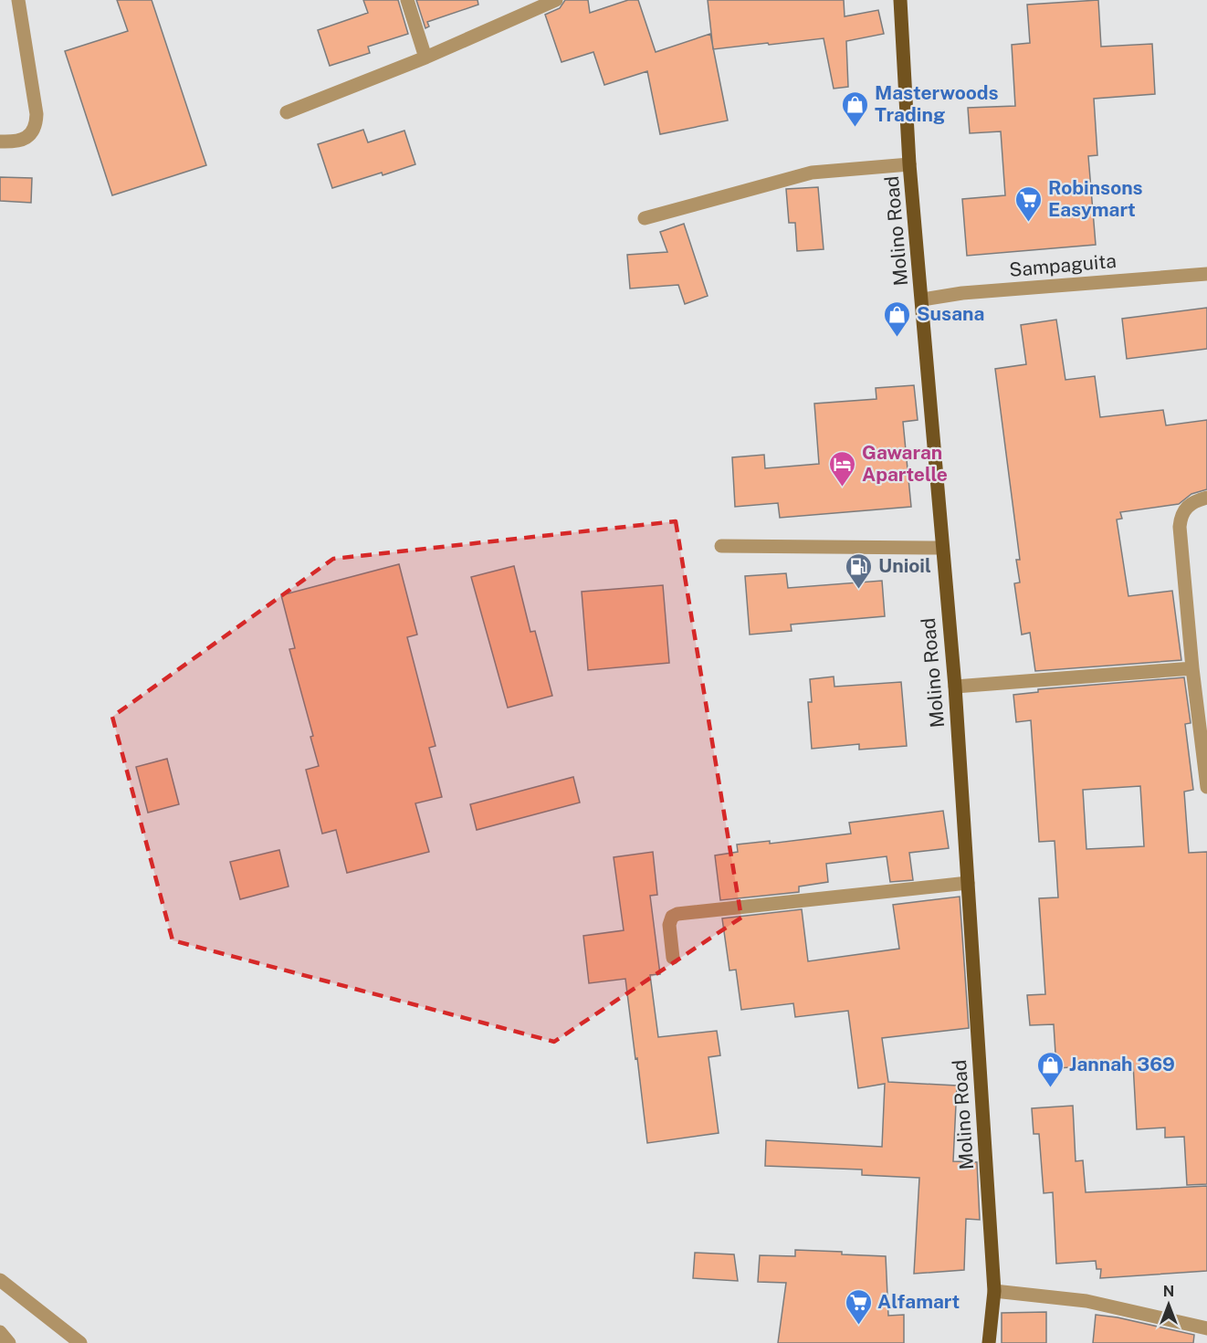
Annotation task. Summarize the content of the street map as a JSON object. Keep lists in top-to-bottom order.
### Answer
{
  "streets": {
    "main road": ["Molino Road"],
    "street": ["Sampaguita"]
  },
  "crossings": [
    ["Molino Road", "Sampaguita"]
  ],
  "places": {
    "shop": ["Masterwoods Trading", "Susana", "Jannah 369"],
    "supermarket": ["Robinsons Easymart", "Alfamart"],
    "hotel": ["Gawaran Apartelle"],
    "fuel station": ["Unioil"]
  },
  "north": "top"
}
